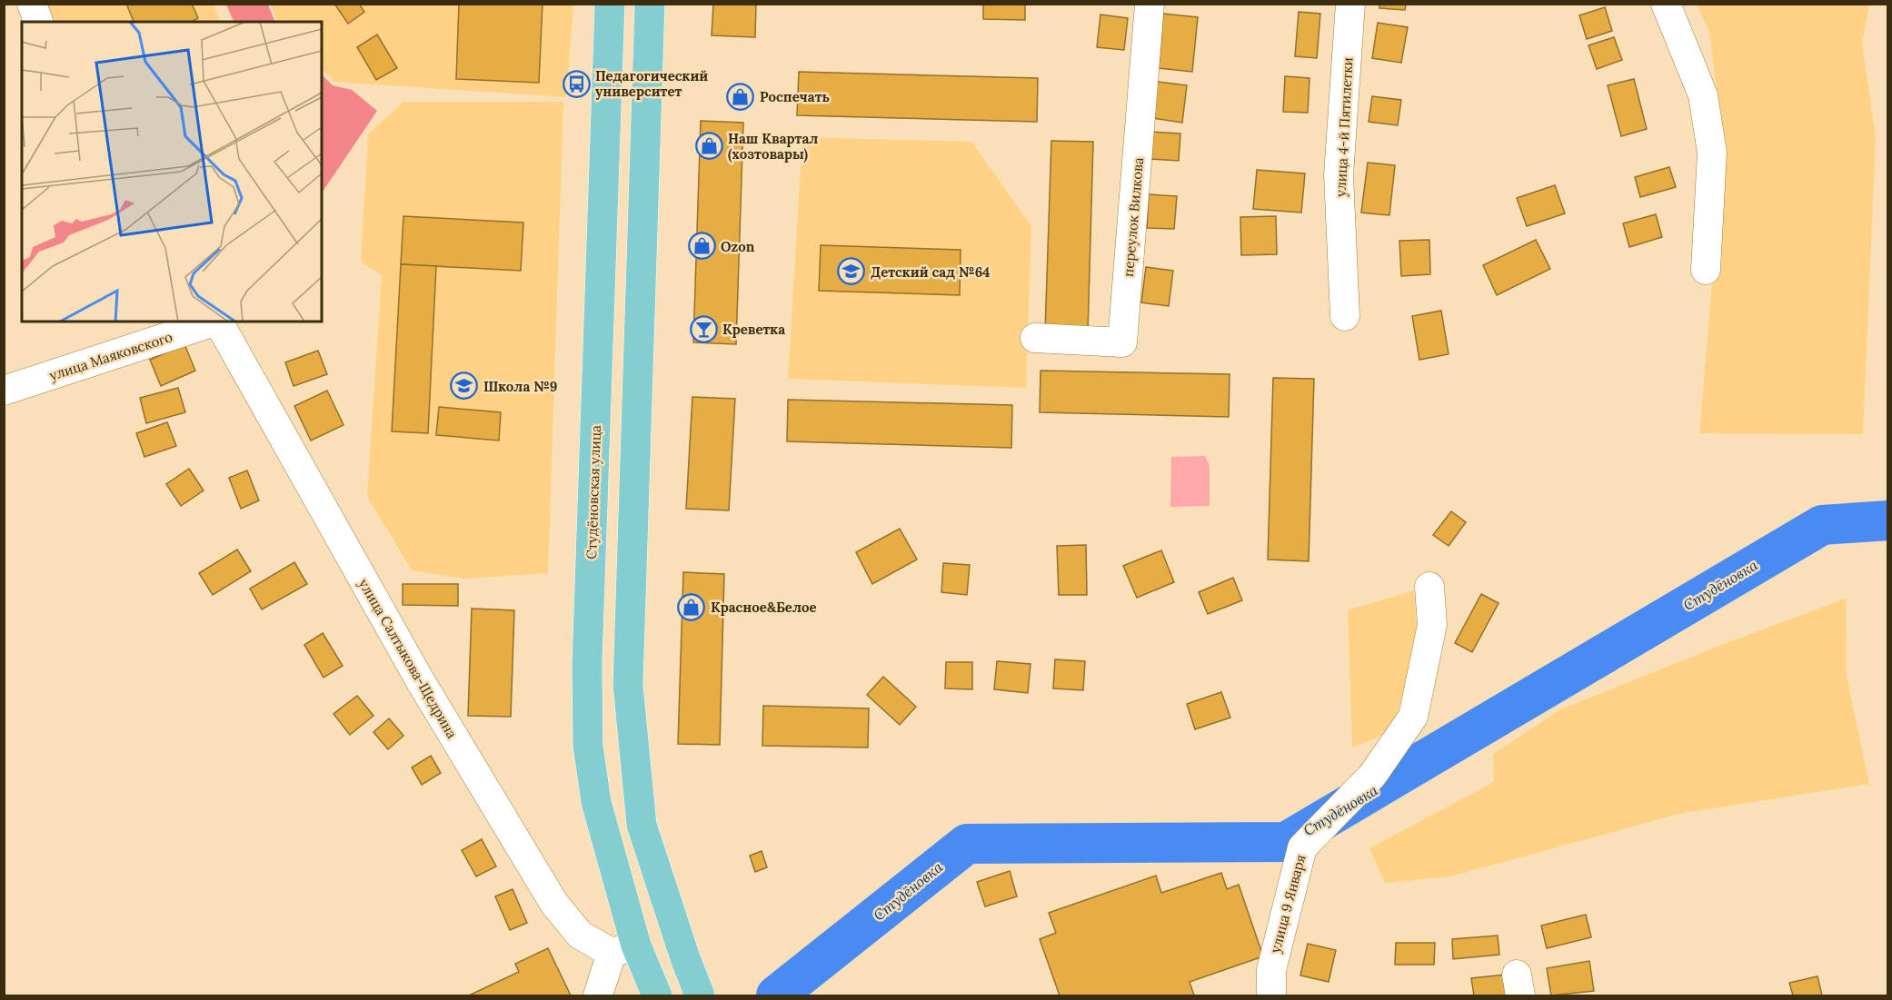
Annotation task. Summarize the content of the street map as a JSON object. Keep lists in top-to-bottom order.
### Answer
{
  "streets": {
    "main road": ["Студёновская улица"],
    "street": [
      "улица 4-й Пятилетки",
      "переулок Вилкова",
      "улица Маяковского",
      "улица Салтыкова-Щедрина",
      "улица 9 Января"
    ]
  },
  "crossings": [
    ["Студёновская улица", "улица Салтыкова-Щедрина"]
  ],
  "water": ["Студёновка"],
  "places": {
    "bus stop": ["Педагогический университет"],
    "shop": [
      "Роспечать",
      "Наш Квартал (хозтовары)",
      "Ozon",
      "Красное&Белое"
    ],
    "school or university": ["Детский сад №64", "Школа №9"],
    "bar": ["Креветка"]
  }
}
